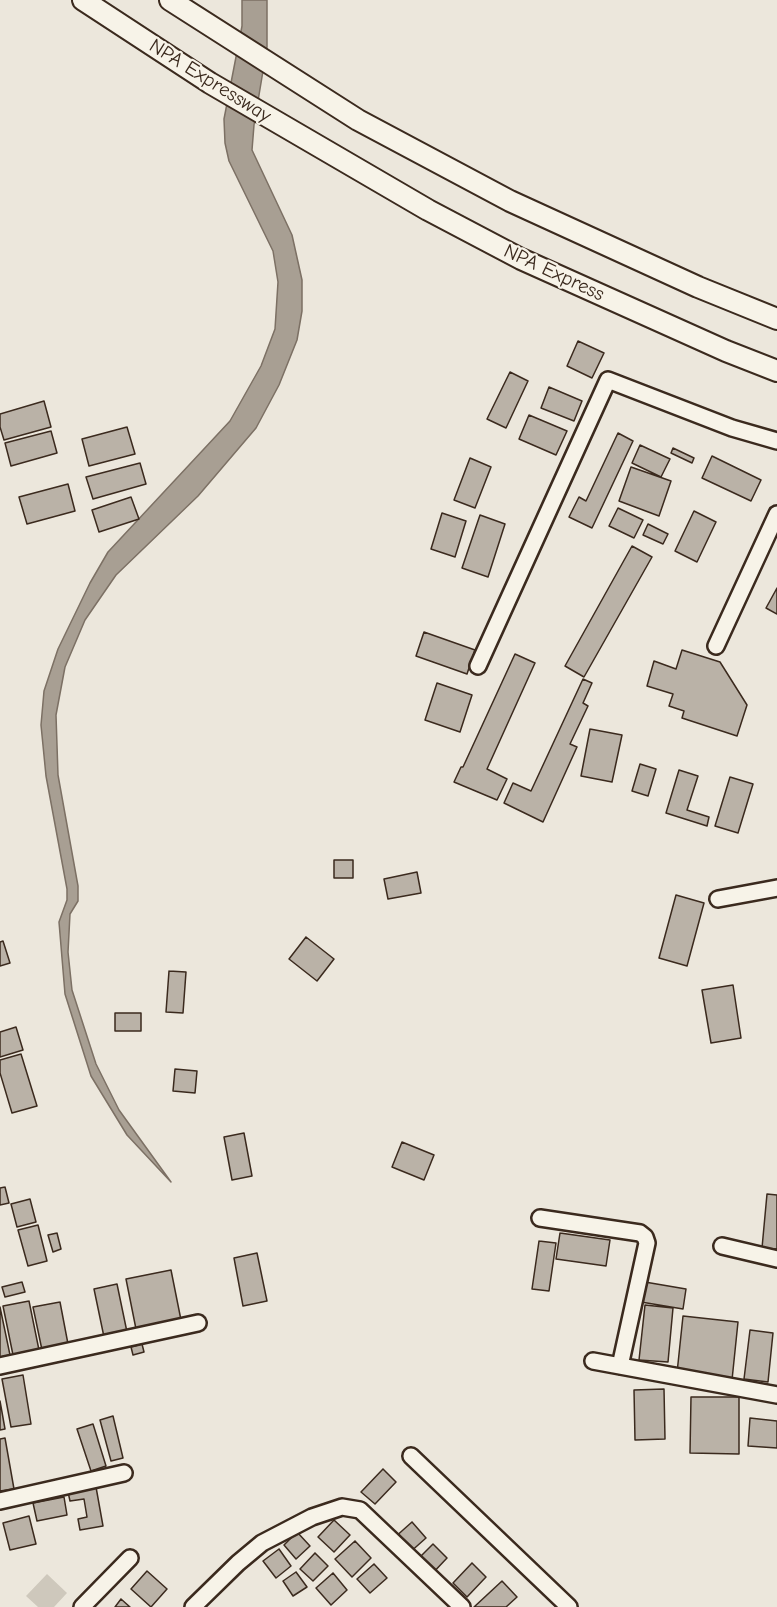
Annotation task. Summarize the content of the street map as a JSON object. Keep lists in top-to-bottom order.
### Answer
{
  "streets": {
    "main road": ["NPA Expressway", "NPA Express"]
  },
  "crossings": [
    ["NPA Expressway", "NPA Express"]
  ]
}
